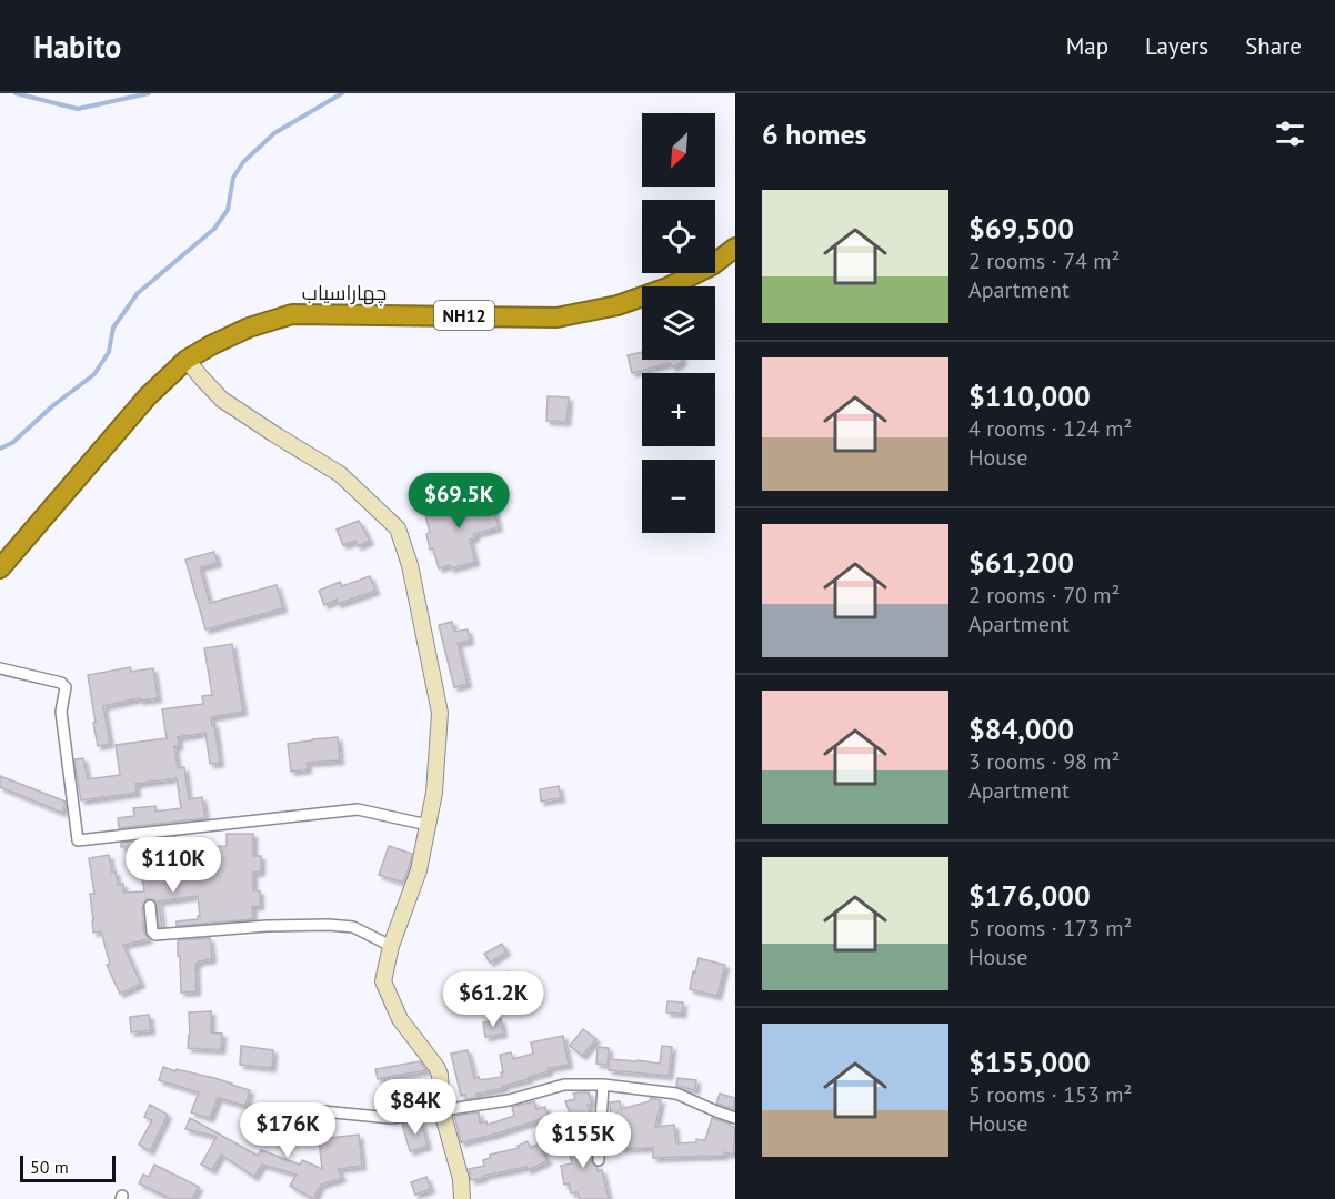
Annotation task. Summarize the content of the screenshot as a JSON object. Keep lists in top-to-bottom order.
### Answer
{
  "streets": {
    "highway": ["چهاراسیاب", "NH12"]
  },
  "scale_bar": "50 m",
  "north": "bottom left",
  "page": {
    "header": "Habito",
    "nav": ["Map", "Layers", "Share"],
    "heading": "6 homes",
    "map_buttons": ["+", "−"],
    "list": [
      {
        "name": "$69,500",
        "note": "2 rooms · 74 m² · Apartment"
      },
      {
        "name": "$110,000",
        "note": "4 rooms · 124 m² · House"
      },
      {
        "name": "$61,200",
        "note": "2 rooms · 70 m² · Apartment"
      },
      {
        "name": "$84,000",
        "note": "3 rooms · 98 m² · Apartment"
      },
      {
        "name": "$176,000",
        "note": "5 rooms · 173 m² · House"
      },
      {
        "name": "$155,000",
        "note": "5 rooms · 153 m² · House"
      }
    ],
    "price": [
      "$69.5K",
      "$110K",
      "$61.2K",
      "$84K",
      "$176K",
      "$155K"
    ],
    "scale": "50 m"
  }
}
